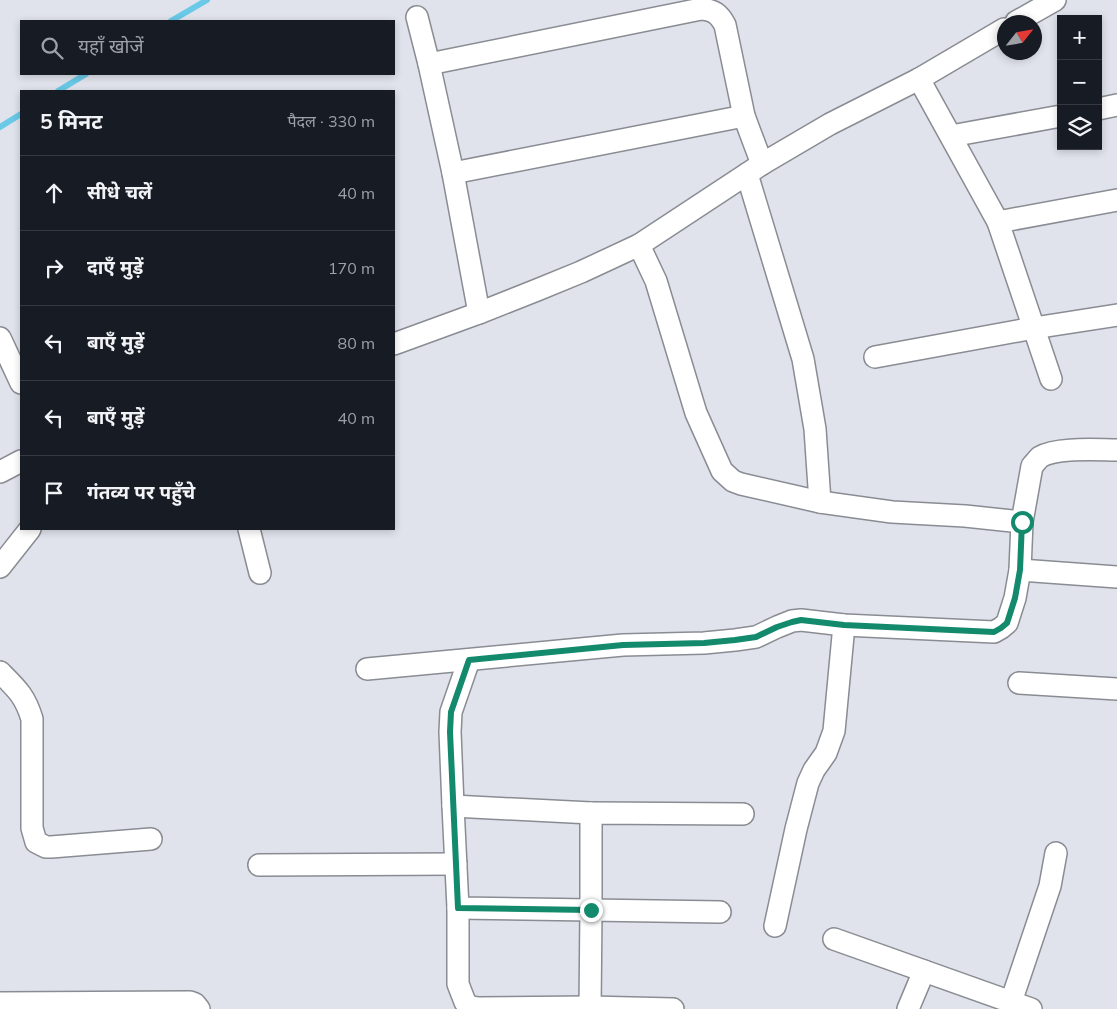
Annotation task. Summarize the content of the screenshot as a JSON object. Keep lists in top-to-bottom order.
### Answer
{
  "north": "top right",
  "page": {
    "map_buttons": ["+", "−"],
    "search": "यहाँ खोजें",
    "heading": ["5 मिनट", "पैदल · 330 m"],
    "list": [
      ["सीधे चलें", "40 m"],
      ["दाएँ मुड़ें", "170 m"],
      ["बाएँ मुड़ें", "80 m"],
      ["बाएँ मुड़ें", "40 m"],
      "गंतव्य पर पहुँचे"
    ]
  }
}
